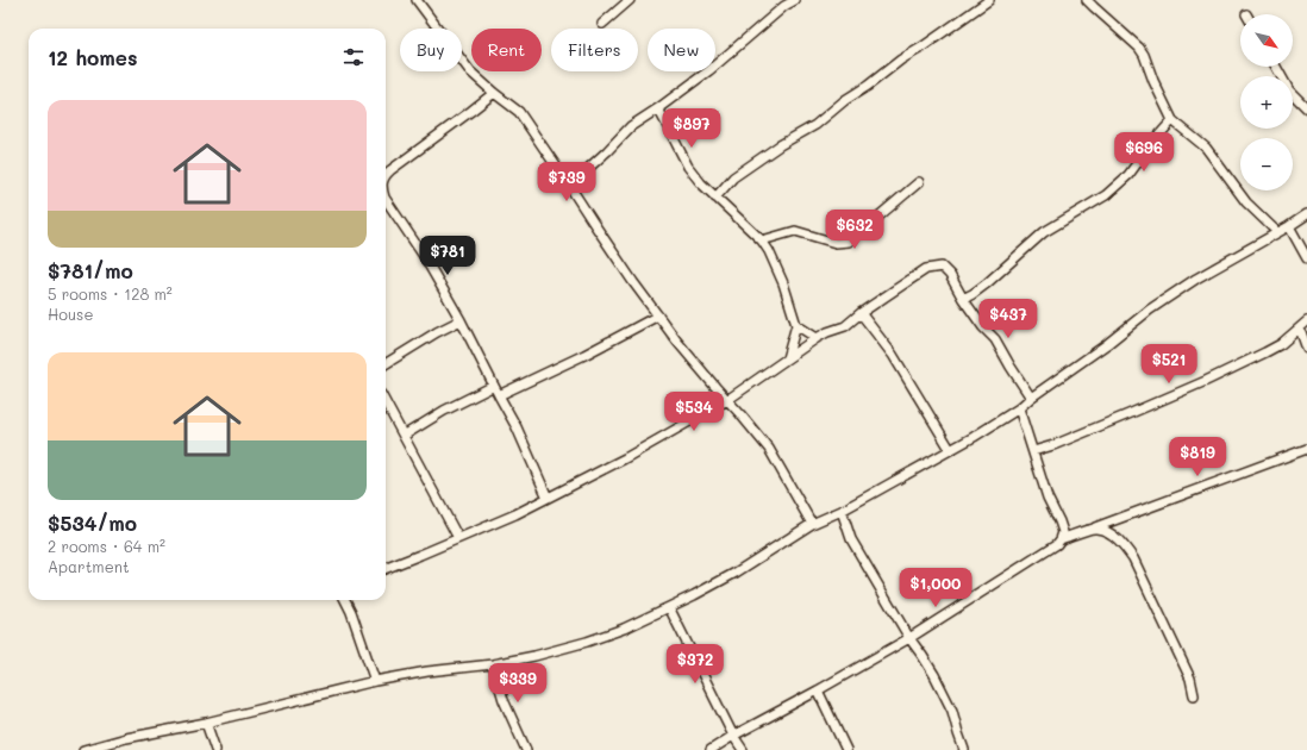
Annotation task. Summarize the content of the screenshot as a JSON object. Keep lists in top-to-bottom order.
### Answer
{
  "north": "bottom right",
  "page": {
    "map_buttons": ["+", "−"],
    "chip": [
      "Buy",
      "Rent",
      "Filters",
      "New"
    ],
    "heading": "12 homes",
    "list": [
      {
        "name": "$781/mo",
        "note": "5 rooms · 128 m² · House"
      },
      {
        "name": "$534/mo",
        "note": "2 rooms · 64 m² · Apartment"
      }
    ],
    "price": [
      "$897",
      "$696",
      "$739",
      "$632",
      "$781",
      "$437",
      "$521",
      "$534",
      "$819",
      "$1,000",
      "$372",
      "$339"
    ]
  }
}
